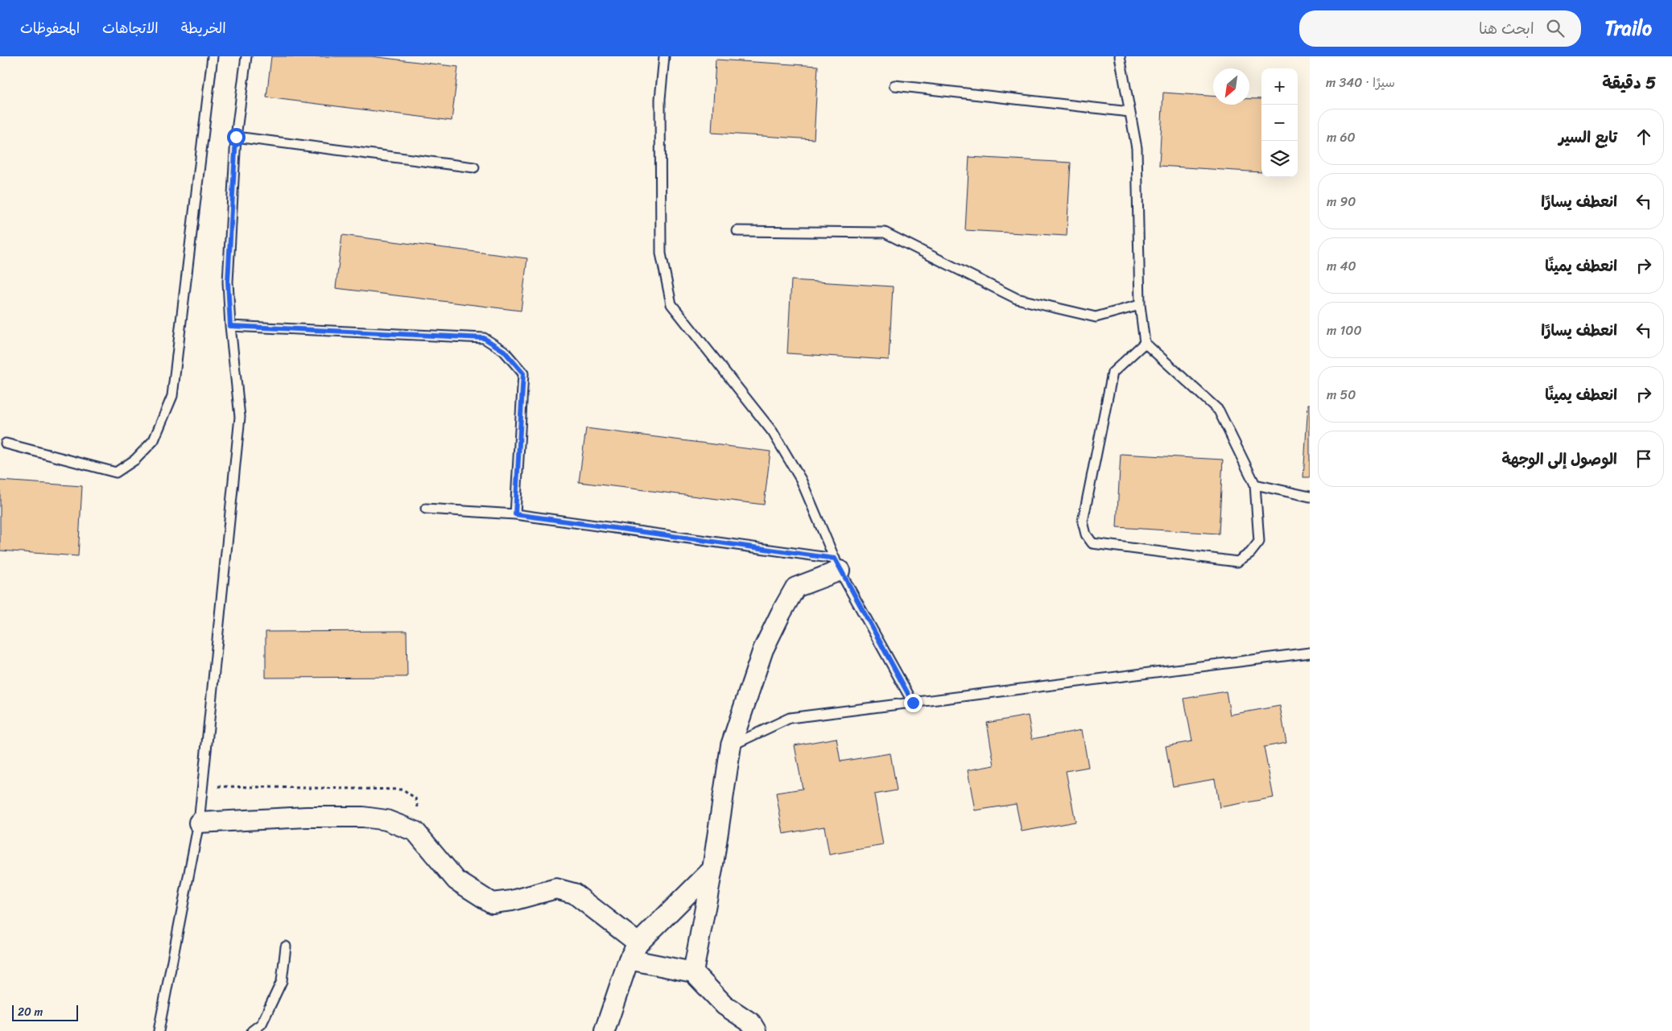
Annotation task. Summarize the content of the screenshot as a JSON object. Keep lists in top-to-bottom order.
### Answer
{
  "scale_bar": "20 m",
  "north": "bottom left",
  "page": {
    "header": "Trailo",
    "search": "ابحث هنا",
    "nav": ["الخريطة", "الاتجاهات", "المحفوظات"],
    "heading": ["5 دقيقة", "سيرًا · 340 m"],
    "map_buttons": ["+", "−"],
    "list": [
      ["تابع السير", "60 m"],
      ["انعطف يسارًا", "90 m"],
      ["انعطف يمينًا", "40 m"],
      ["انعطف يسارًا", "100 m"],
      ["انعطف يمينًا", "50 m"],
      "الوصول إلى الوجهة"
    ],
    "scale": "20 m"
  }
}
